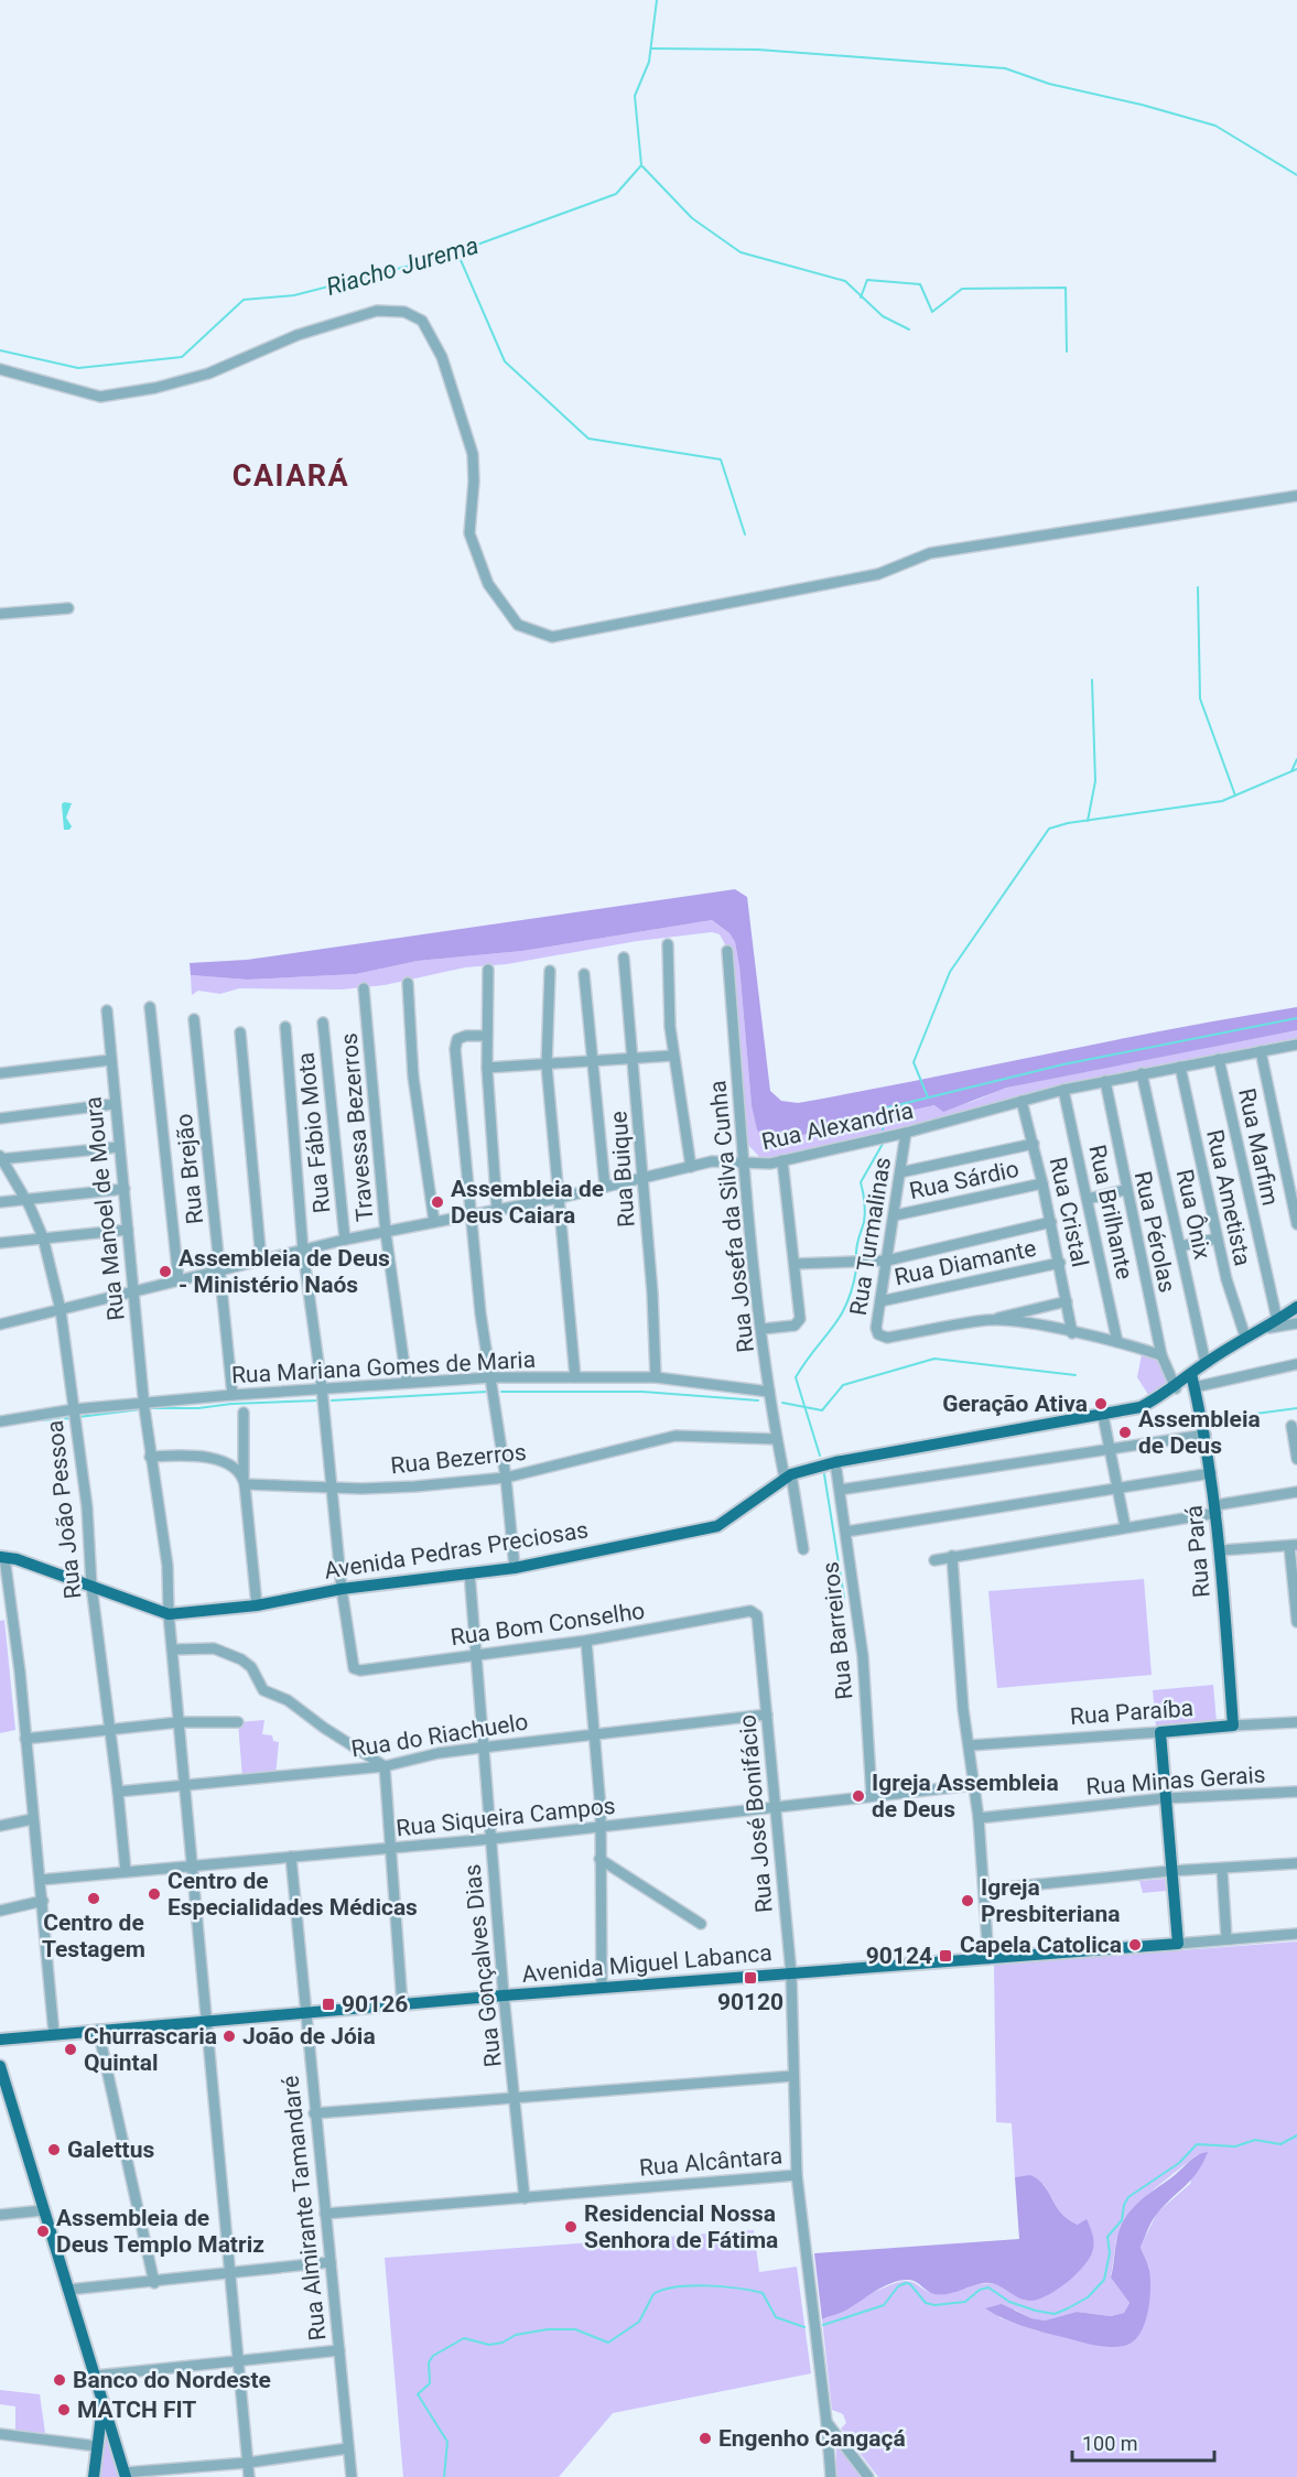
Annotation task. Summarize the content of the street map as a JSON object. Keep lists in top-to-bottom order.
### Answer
{
  "streets": {
    "main road": [
      "Avenida Pedras Preciosas",
      "Rua Pará",
      "Rua Paraíba",
      "Avenida Miguel Labanca"
    ],
    "street": [
      "Rua Alexandria",
      "Travessa Bezerros",
      "Rua Fábio Mota",
      "Rua Marfim",
      "Rua Brejão",
      "Rua Buique",
      "Rua Sárdio",
      "Rua Ametista",
      "Rua Manoel de Moura",
      "Rua Cristal",
      "Rua Brilhante",
      "Rua Ônix",
      "Rua Josefa da Silva Cunha",
      "Rua Pérolas",
      "Rua Turmalinas",
      "Rua Diamante",
      "Rua Mariana Gomes de Maria",
      "Rua Bezerros",
      "Rua João Pessoa",
      "Rua Bom Conselho",
      "Rua Barreiros",
      "Rua do Riachuelo",
      "Rua Minas Gerais",
      "Rua José Bonifácio",
      "Rua Siqueira Campos",
      "Rua Gonçalves Dias",
      "Rua Alcântara",
      "Rua Almirante Tamandaré"
    ]
  },
  "crossings": [
    ["Rua Alexandria", "Travessa Bezerros"],
    ["Rua Alexandria", "Rua Fábio Mota"],
    ["Rua Alexandria", "Rua Marfim"],
    ["Rua Alexandria", "Rua Brejão"],
    ["Rua Alexandria", "Rua Buique"],
    ["Rua Alexandria", "Rua Ametista"],
    ["Rua Alexandria", "Rua Manoel de Moura"],
    ["Rua Alexandria", "Rua Cristal"],
    ["Rua Alexandria", "Rua Brilhante"],
    ["Rua Alexandria", "Rua Ônix"],
    ["Rua Alexandria", "Rua Josefa da Silva Cunha"],
    ["Rua Alexandria", "Rua Pérolas"],
    ["Rua Alexandria", "Rua Turmalinas"],
    ["Rua Alexandria", "Rua João Pessoa"],
    ["Travessa Bezerros", "Rua Mariana Gomes de Maria"],
    ["Rua Marfim", "Avenida Pedras Preciosas"],
    ["Rua Brejão", "Rua Mariana Gomes de Maria"],
    ["Rua Buique", "Rua Mariana Gomes de Maria"],
    ["Rua Sárdio", "Rua Cristal"],
    ["Rua Sárdio", "Rua Turmalinas"],
    ["Rua Ametista", "Avenida Pedras Preciosas"],
    ["Rua Manoel de Moura", "Rua Mariana Gomes de Maria"],
    ["Rua Manoel de Moura", "Avenida Pedras Preciosas"],
    ["Rua Manoel de Moura", "Rua do Riachuelo"],
    ["Rua Manoel de Moura", "Rua Siqueira Campos"],
    ["Rua Manoel de Moura", "Avenida Miguel Labanca"],
    ["Rua Cristal", "Rua Turmalinas"],
    ["Rua Cristal", "Rua Diamante"],
    ["Rua Brilhante", "Rua Turmalinas"],
    ["Rua Ônix", "Avenida Pedras Preciosas"],
    ["Rua Josefa da Silva Cunha", "Rua Mariana Gomes de Maria"],
    ["Rua Josefa da Silva Cunha", "Rua Bezerros"],
    ["Rua Josefa da Silva Cunha", "Avenida Pedras Preciosas"],
    ["Rua Pérolas", "Rua Turmalinas"],
    ["Rua Pérolas", "Avenida Pedras Preciosas"],
    ["Rua Turmalinas", "Rua Diamante"],
    ["Rua Mariana Gomes de Maria", "Rua João Pessoa"],
    ["Rua João Pessoa", "Rua do Riachuelo"],
    ["Rua João Pessoa", "Rua Siqueira Campos"],
    ["Avenida Pedras Preciosas", "Rua Pará"],
    ["Avenida Pedras Preciosas", "Rua Bom Conselho"],
    ["Avenida Pedras Preciosas", "Rua Barreiros"],
    ["Avenida Pedras Preciosas", "Rua Gonçalves Dias"],
    ["Rua Pará", "Rua Paraíba"],
    ["Rua Bom Conselho", "Rua José Bonifácio"],
    ["Rua Bom Conselho", "Rua Gonçalves Dias"],
    ["Rua Barreiros", "Rua Siqueira Campos"],
    ["Rua do Riachuelo", "Rua José Bonifácio"],
    ["Rua do Riachuelo", "Rua Gonçalves Dias"],
    ["Rua José Bonifácio", "Rua Siqueira Campos"],
    ["Rua José Bonifácio", "Avenida Miguel Labanca"],
    ["Rua José Bonifácio", "Rua Alcântara"],
    ["Rua Siqueira Campos", "Rua Gonçalves Dias"],
    ["Rua Siqueira Campos", "Rua Almirante Tamandaré"],
    ["Avenida Miguel Labanca", "Rua Gonçalves Dias"],
    ["Avenida Miguel Labanca", "Rua Almirante Tamandaré"],
    ["Rua Gonçalves Dias", "Rua Alcântara"],
    ["Rua Alcântara", "Rua Almirante Tamandaré"]
  ],
  "districts": ["CAIARÁ"],
  "water": ["Riacho Jurema"],
  "places": {
    "other": [
      "Assembleia de Deus Caiara",
      "Assembleia de Deus - Ministério Naós",
      "Geração Ativa",
      "Assembleia de Deus",
      "Igreja Assembleia de Deus",
      "Centro de Especialidades Médicas",
      "Centro de Testagem",
      "Igreja Presbiteriana",
      "Capela Catolica",
      "João de Jóia",
      "Churrascaria Quintal",
      "Galettus",
      "Residencial Nossa Senhora de Fátima",
      "Assembleia de Deus Templo Matriz",
      "Banco do Nordeste",
      "MATCH FIT",
      "Engenho Cangaçá"
    ],
    "transit": ["90124", "90120", "90126"]
  },
  "scale_bar": "100 m"
}
